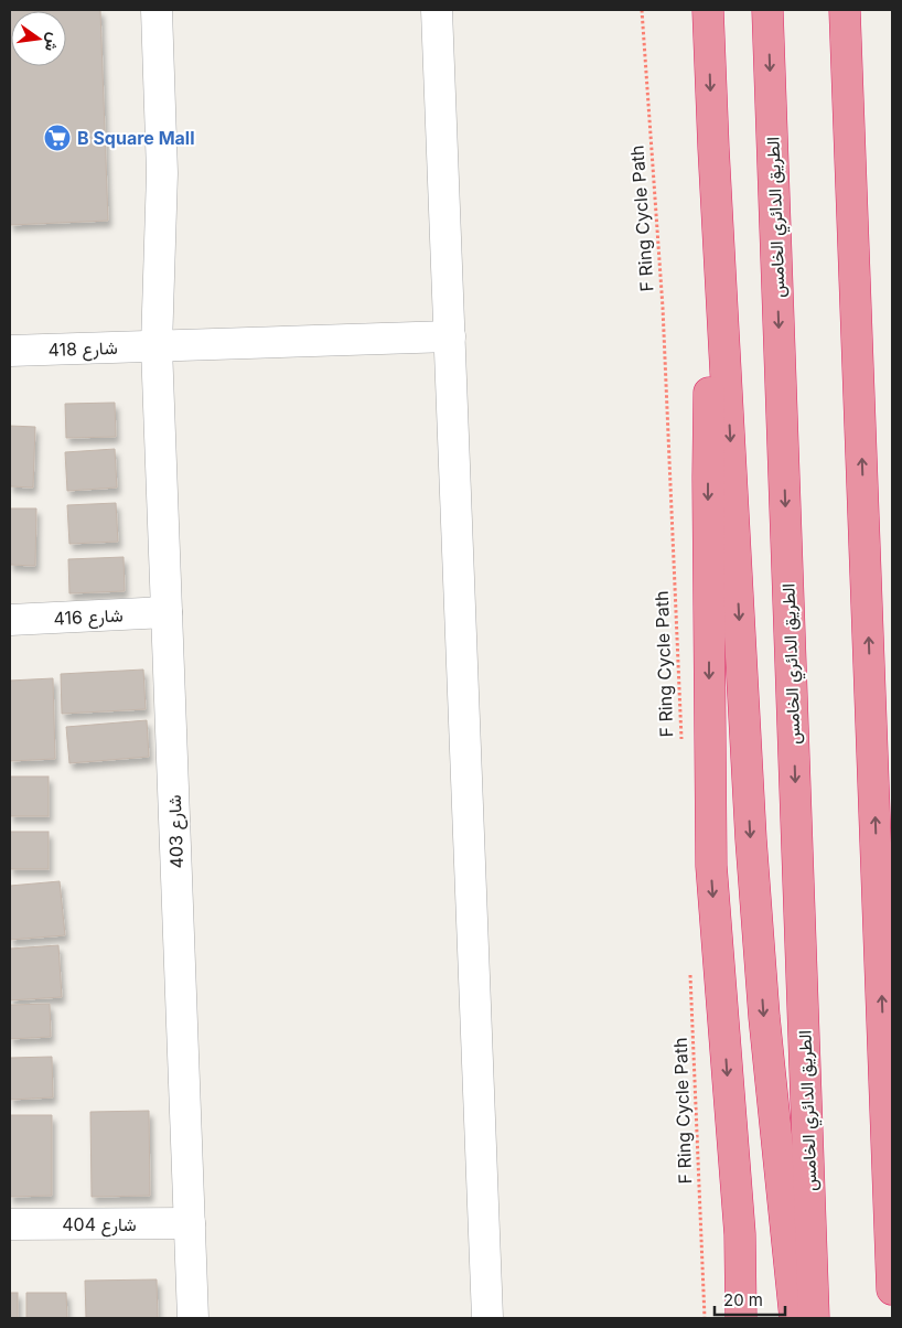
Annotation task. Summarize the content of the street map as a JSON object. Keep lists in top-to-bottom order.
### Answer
{
  "streets": {
    "highway": ["الطريق الدائري الخامس"],
    "street": [
      "شارع 418",
      "شارع 416",
      "شارع 403",
      "شارع 404"
    ],
    "path": ["F Ring Cycle Path"]
  },
  "crossings": [
    ["شارع 418", "شارع 403"],
    ["شارع 416", "شارع 403"],
    ["شارع 403", "شارع 404"]
  ],
  "places": {
    "supermarket": ["B Square Mall"]
  },
  "scale_bar": "20 m",
  "north": "right"
}
